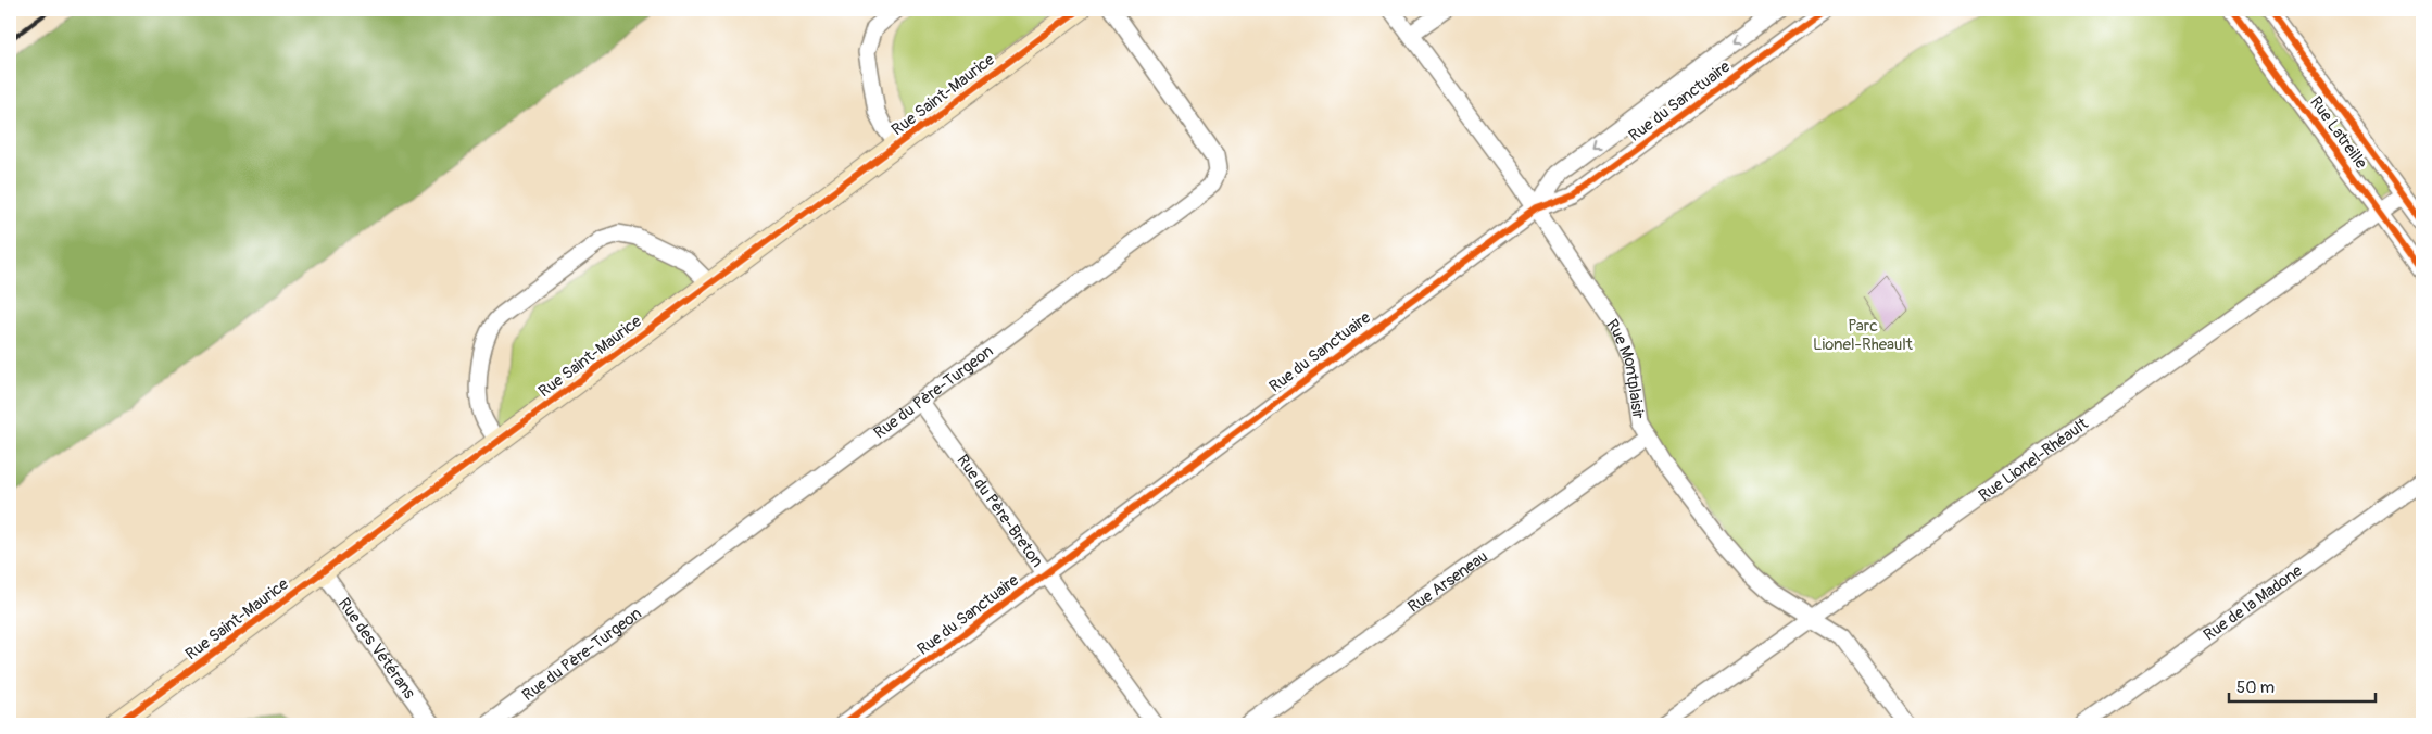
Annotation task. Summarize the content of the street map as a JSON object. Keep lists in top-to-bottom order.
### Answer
{
  "streets": {
    "street": [
      "Rue Saint-Maurice",
      "Rue du Sanctuaire",
      "Rue Latreille",
      "Rue Montplaisir",
      "Rue du Père-Turgeon",
      "Rue Lionel-Rhéault",
      "Rue du Père-Breton",
      "Rue Arseneau",
      "Rue de la Madone",
      "Rue des Vétérans"
    ]
  },
  "crossings": [
    ["Rue Saint-Maurice", "Rue des Vétérans"],
    ["Rue du Sanctuaire", "Rue Montplaisir"],
    ["Rue du Sanctuaire", "Rue du Père-Breton"],
    ["Rue Latreille", "Rue Lionel-Rhéault"],
    ["Rue Montplaisir", "Rue Lionel-Rhéault"],
    ["Rue Montplaisir", "Rue Arseneau"],
    ["Rue du Père-Turgeon", "Rue du Père-Breton"]
  ],
  "parks": ["Parc Lionel-Rheault"],
  "scale_bar": "50 m"
}
